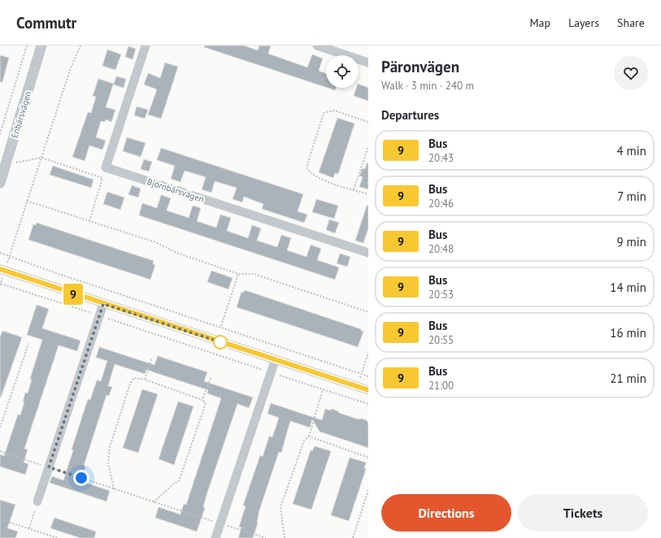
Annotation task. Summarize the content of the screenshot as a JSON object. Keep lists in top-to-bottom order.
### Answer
{
  "streets": {
    "street": ["Enbärsvägen", "Björnbärsvägen"]
  },
  "lines": ["bus line 9"],
  "page": {
    "header": "Commutr",
    "nav": ["Map", "Layers", "Share"],
    "on_map": "9",
    "heading": [
      ["Päronvägen", "Walk · 3 min · 240 m"],
      "Departures"
    ],
    "list": [
      {
        "mark": "9",
        "name": "Bus",
        "note": "20:43",
        "value": "4 min"
      },
      {
        "mark": "9",
        "name": "Bus",
        "note": "20:46",
        "value": "7 min"
      },
      {
        "mark": "9",
        "name": "Bus",
        "note": "20:48",
        "value": "9 min"
      },
      {
        "mark": "9",
        "name": "Bus",
        "note": "20:53",
        "value": "14 min"
      },
      {
        "mark": "9",
        "name": "Bus",
        "note": "20:55",
        "value": "16 min"
      },
      {
        "mark": "9",
        "name": "Bus",
        "note": "21:00",
        "value": "21 min"
      }
    ],
    "buttons": ["Directions", "Tickets"]
  }
}
